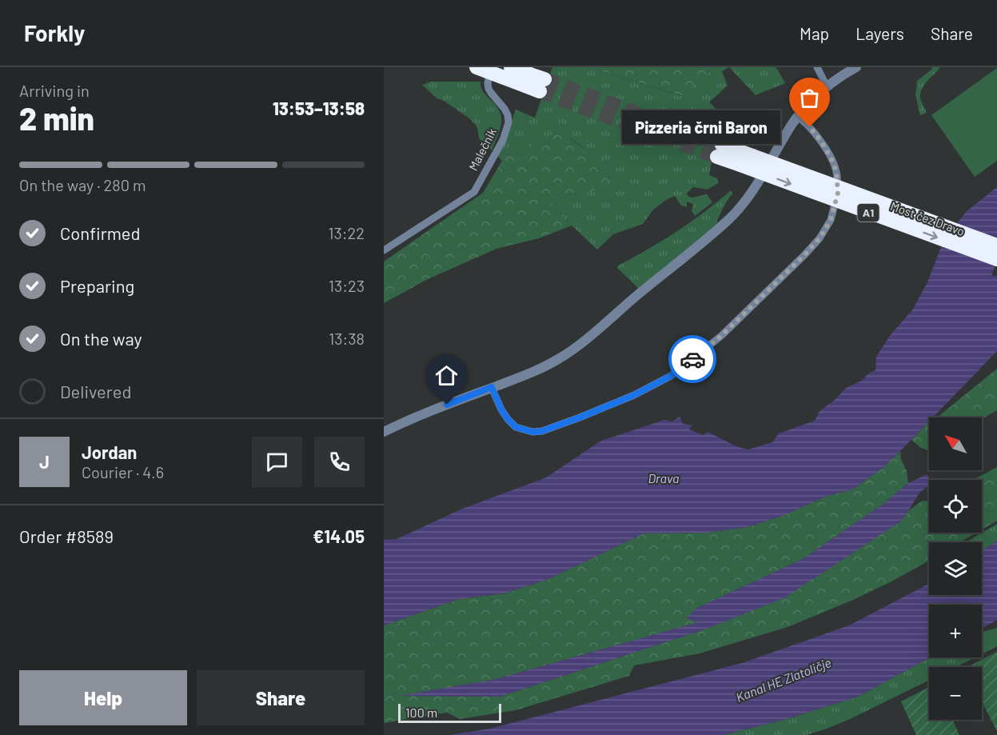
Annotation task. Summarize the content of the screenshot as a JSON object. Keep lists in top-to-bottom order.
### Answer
{
  "streets": {
    "highway": ["A1", "Most čez Dravo"],
    "street": ["Malečnik"]
  },
  "water": ["Drava", "Kanal HE Zlatoličje"],
  "places": ["Pizzeria črni Baron"],
  "scale_bar": "100 m",
  "north": "top left",
  "page": {
    "header": "Forkly",
    "nav": ["Map", "Layers", "Share"],
    "heading": ["2 min", "Arriving in", "13:53–13:58"],
    "panel": [
      "Jordan",
      "Courier · 4.6",
      "Order #8589",
      "€14.05"
    ],
    "bubble": "Pizzeria črni Baron",
    "bar": "On the way · 280 m",
    "list": [
      ["Confirmed", "13:22"],
      ["Preparing", "13:23"],
      ["On the way", "13:38"],
      "Delivered"
    ],
    "map_buttons": ["+", "−"],
    "round": "J",
    "buttons": ["Help", "Share"],
    "scale": "100 m"
  }
}
